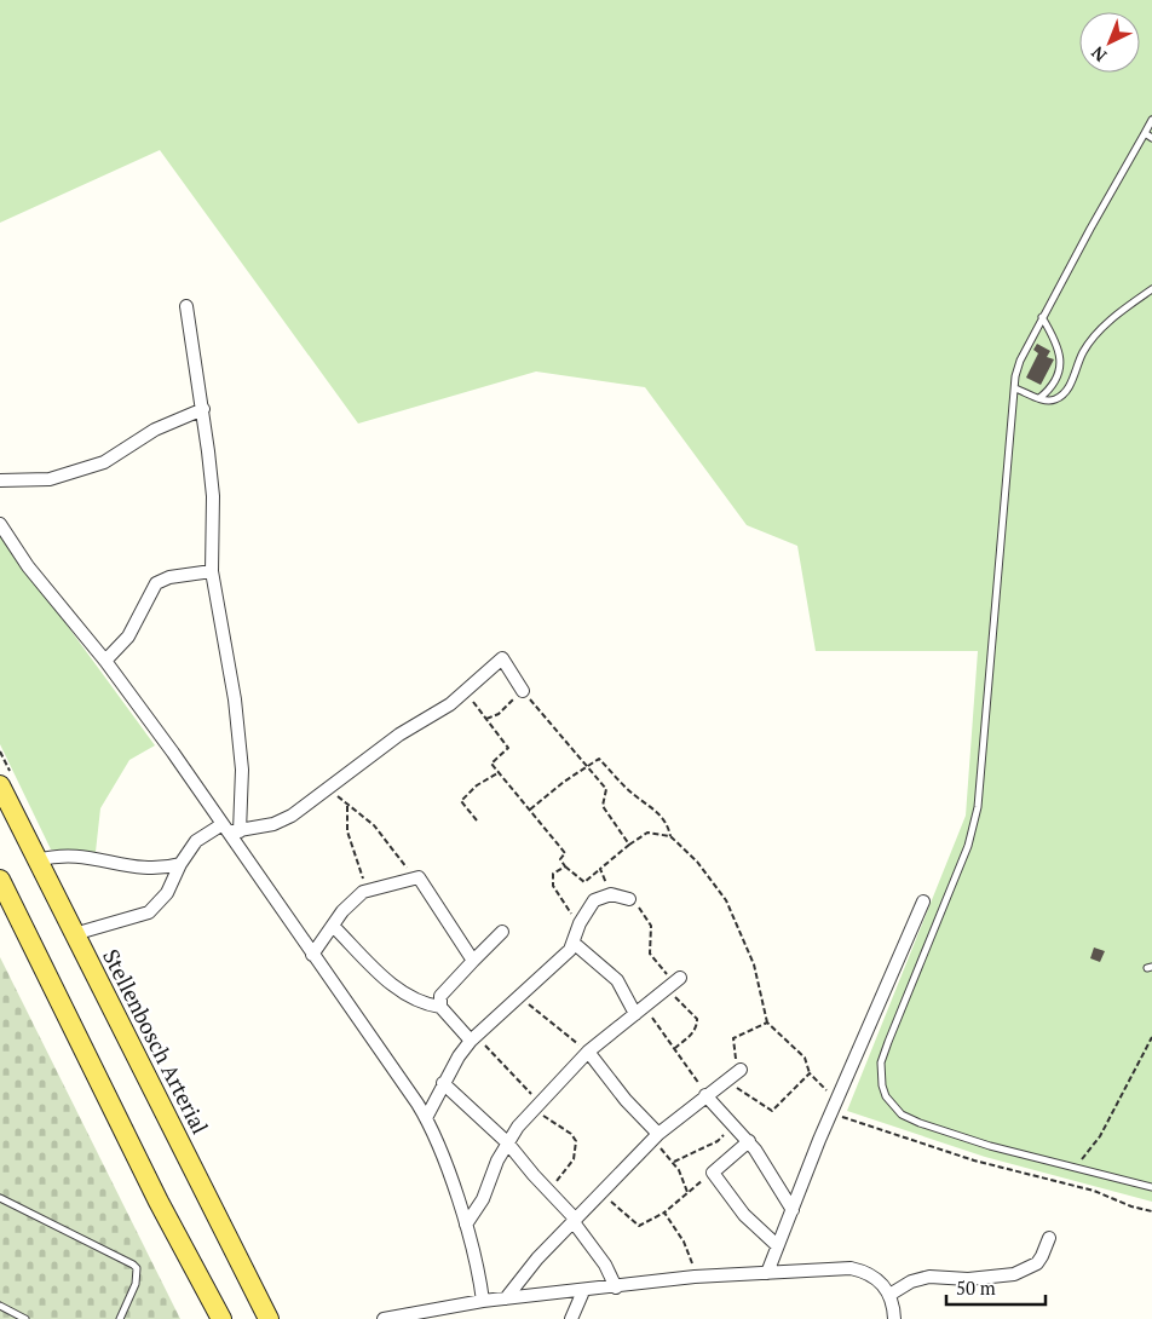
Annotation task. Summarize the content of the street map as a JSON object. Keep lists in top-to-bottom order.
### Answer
{
  "streets": {
    "main road": ["Stellenbosch Arterial"]
  },
  "scale_bar": "50 m",
  "north": "bottom left"
}
